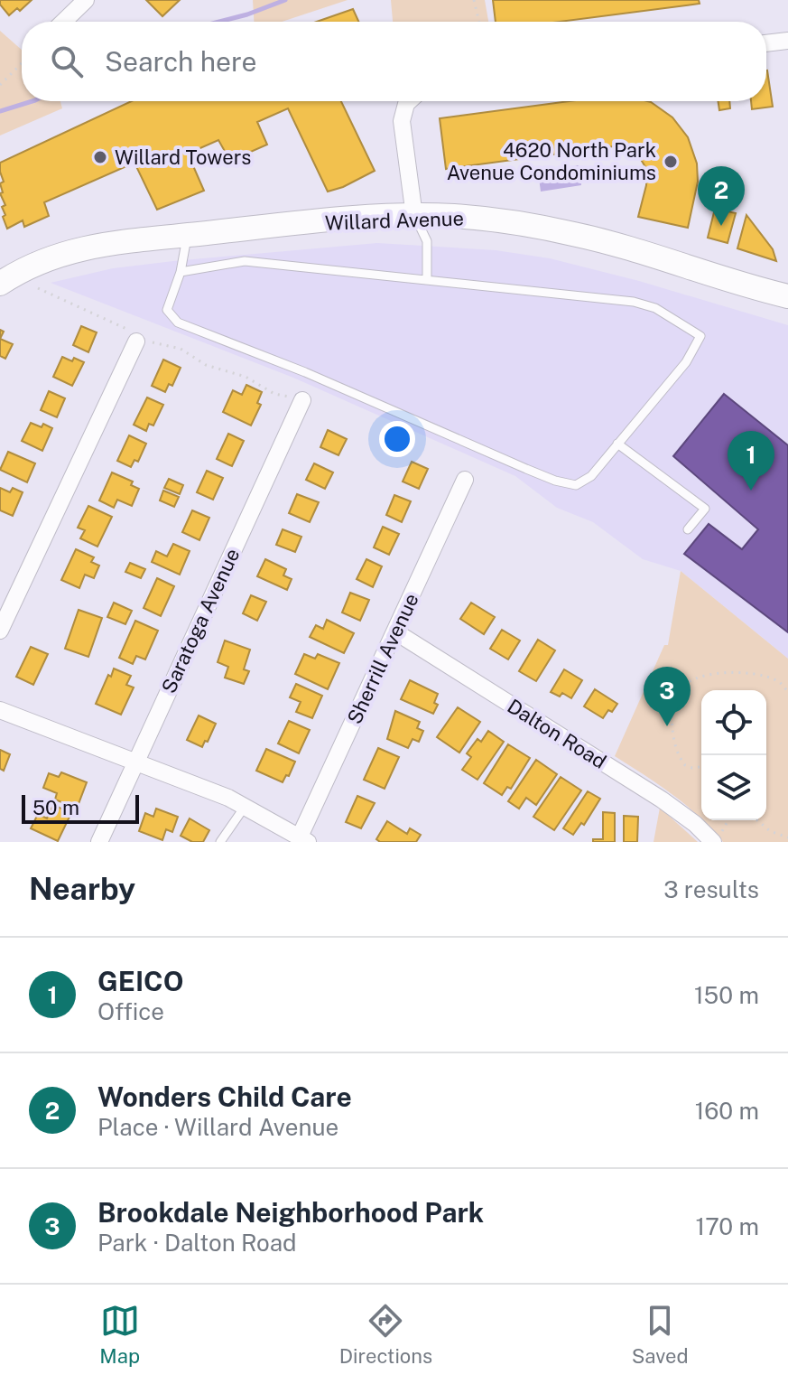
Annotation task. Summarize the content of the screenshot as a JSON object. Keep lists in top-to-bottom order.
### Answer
{
  "streets": {
    "street": [
      "Willard Avenue",
      "Saratoga Avenue",
      "Sherrill Avenue",
      "Dalton Road"
    ]
  },
  "crossings": [
    ["Sherrill Avenue", "Dalton Road"]
  ],
  "places": ["Willard Towers", "4620 North Park Avenue Condominiums"],
  "scale_bar": "50 m",
  "page": {
    "search": "Search here",
    "pins": ["2", "1", "3"],
    "scale": "50 m",
    "heading": ["Nearby", "3 results"],
    "list": [
      {
        "mark": "1",
        "name": "GEICO",
        "note": "Office",
        "value": "150 m"
      },
      {
        "mark": "2",
        "name": "Wonders Child Care",
        "note": "Place · Willard Avenue",
        "value": "160 m"
      },
      {
        "mark": "3",
        "name": "Brookdale Neighborhood Park",
        "note": "Park · Dalton Road",
        "value": "170 m"
      }
    ],
    "nav": ["Map", "Directions", "Saved"]
  }
}
